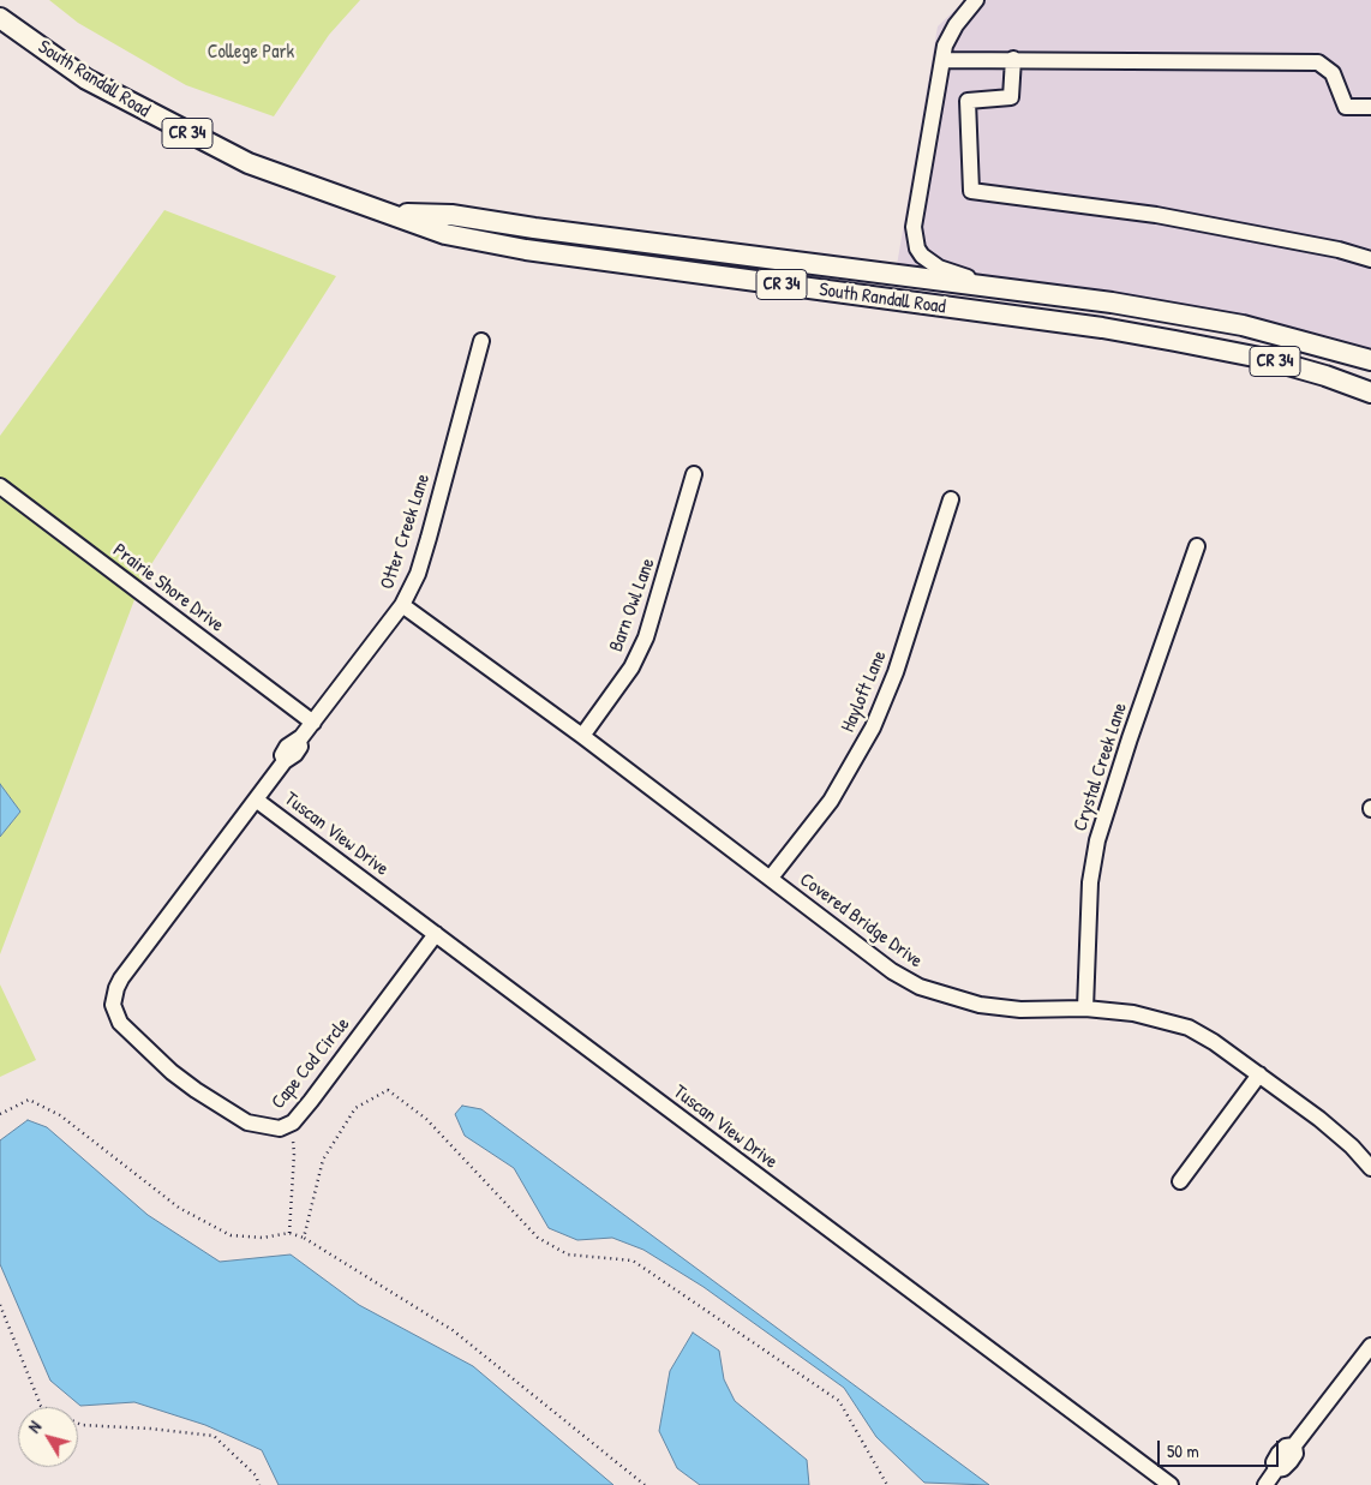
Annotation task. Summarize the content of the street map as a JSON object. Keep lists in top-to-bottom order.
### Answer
{
  "streets": {
    "main road": ["South Randall Road", "CR 34"],
    "street": [
      "Otter Creek Lane",
      "Prairie Shore Drive",
      "Barn Owl Lane",
      "Hayloft Lane",
      "Crystal Creek Lane",
      "Tuscan View Drive",
      "Covered Bridge Drive",
      "Cape Cod Circle"
    ]
  },
  "crossings": [
    ["Otter Creek Lane", "Prairie Shore Drive"],
    ["Otter Creek Lane", "Tuscan View Drive"],
    ["Otter Creek Lane", "Covered Bridge Drive"],
    ["Otter Creek Lane", "Cape Cod Circle"],
    ["Barn Owl Lane", "Covered Bridge Drive"],
    ["Hayloft Lane", "Covered Bridge Drive"],
    ["Crystal Creek Lane", "Covered Bridge Drive"],
    ["Tuscan View Drive", "Cape Cod Circle"]
  ],
  "parks": ["College Park"],
  "scale_bar": "50 m",
  "north": "top left"
}
